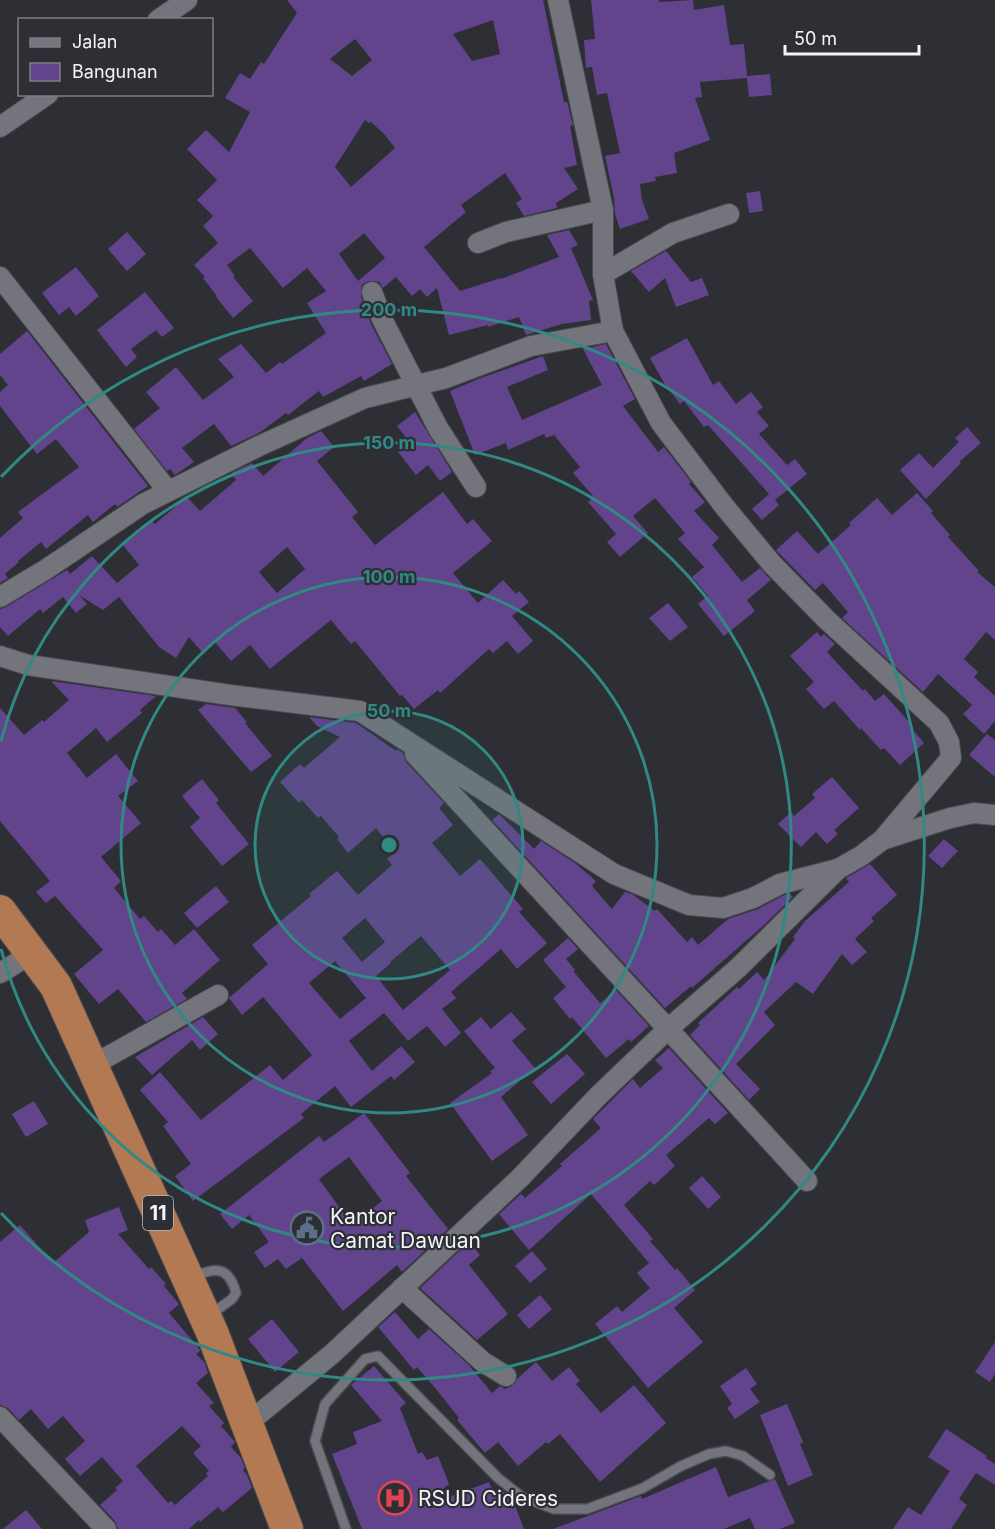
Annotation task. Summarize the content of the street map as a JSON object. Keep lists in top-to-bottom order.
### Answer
{
  "streets": {
    "highway": ["11"]
  },
  "places": {
    "public building": ["Kantor Camat Dawuan"],
    "hospital": ["RSUD Cideres"]
  },
  "legend": ["Jalan", "Bangunan"],
  "scale_bar": "50 m",
  "rings": [
    "200 m",
    "150 m",
    "100 m",
    "50 m"
  ]
}
